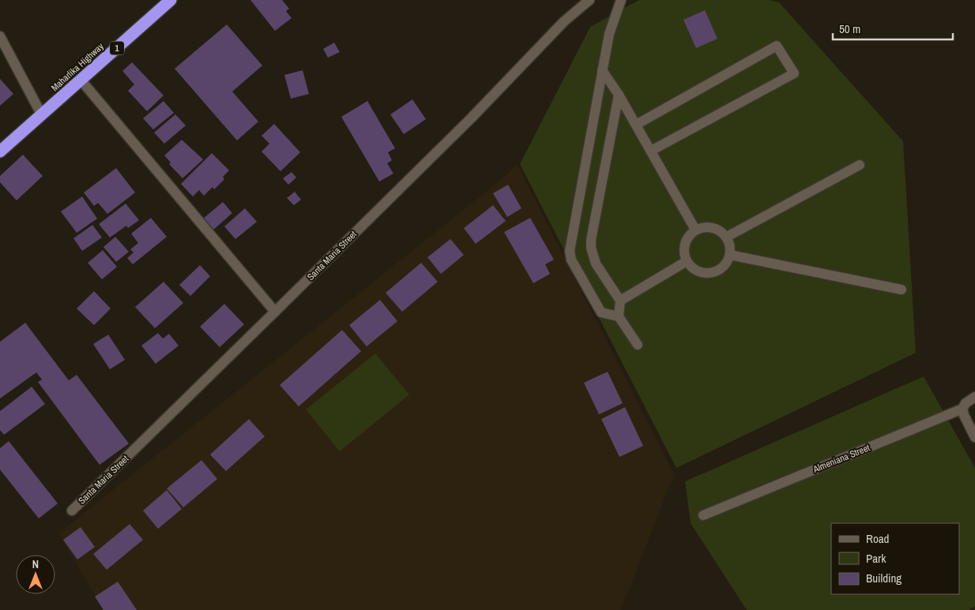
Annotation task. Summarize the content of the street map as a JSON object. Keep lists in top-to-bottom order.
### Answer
{
  "streets": {
    "highway": ["1", "Maharlika Highway"],
    "street": ["Santa Maria Street", "Almeniana Street"]
  },
  "legend": ["Road", "Park", "Building"],
  "scale_bar": "50 m",
  "north": "top"
}
